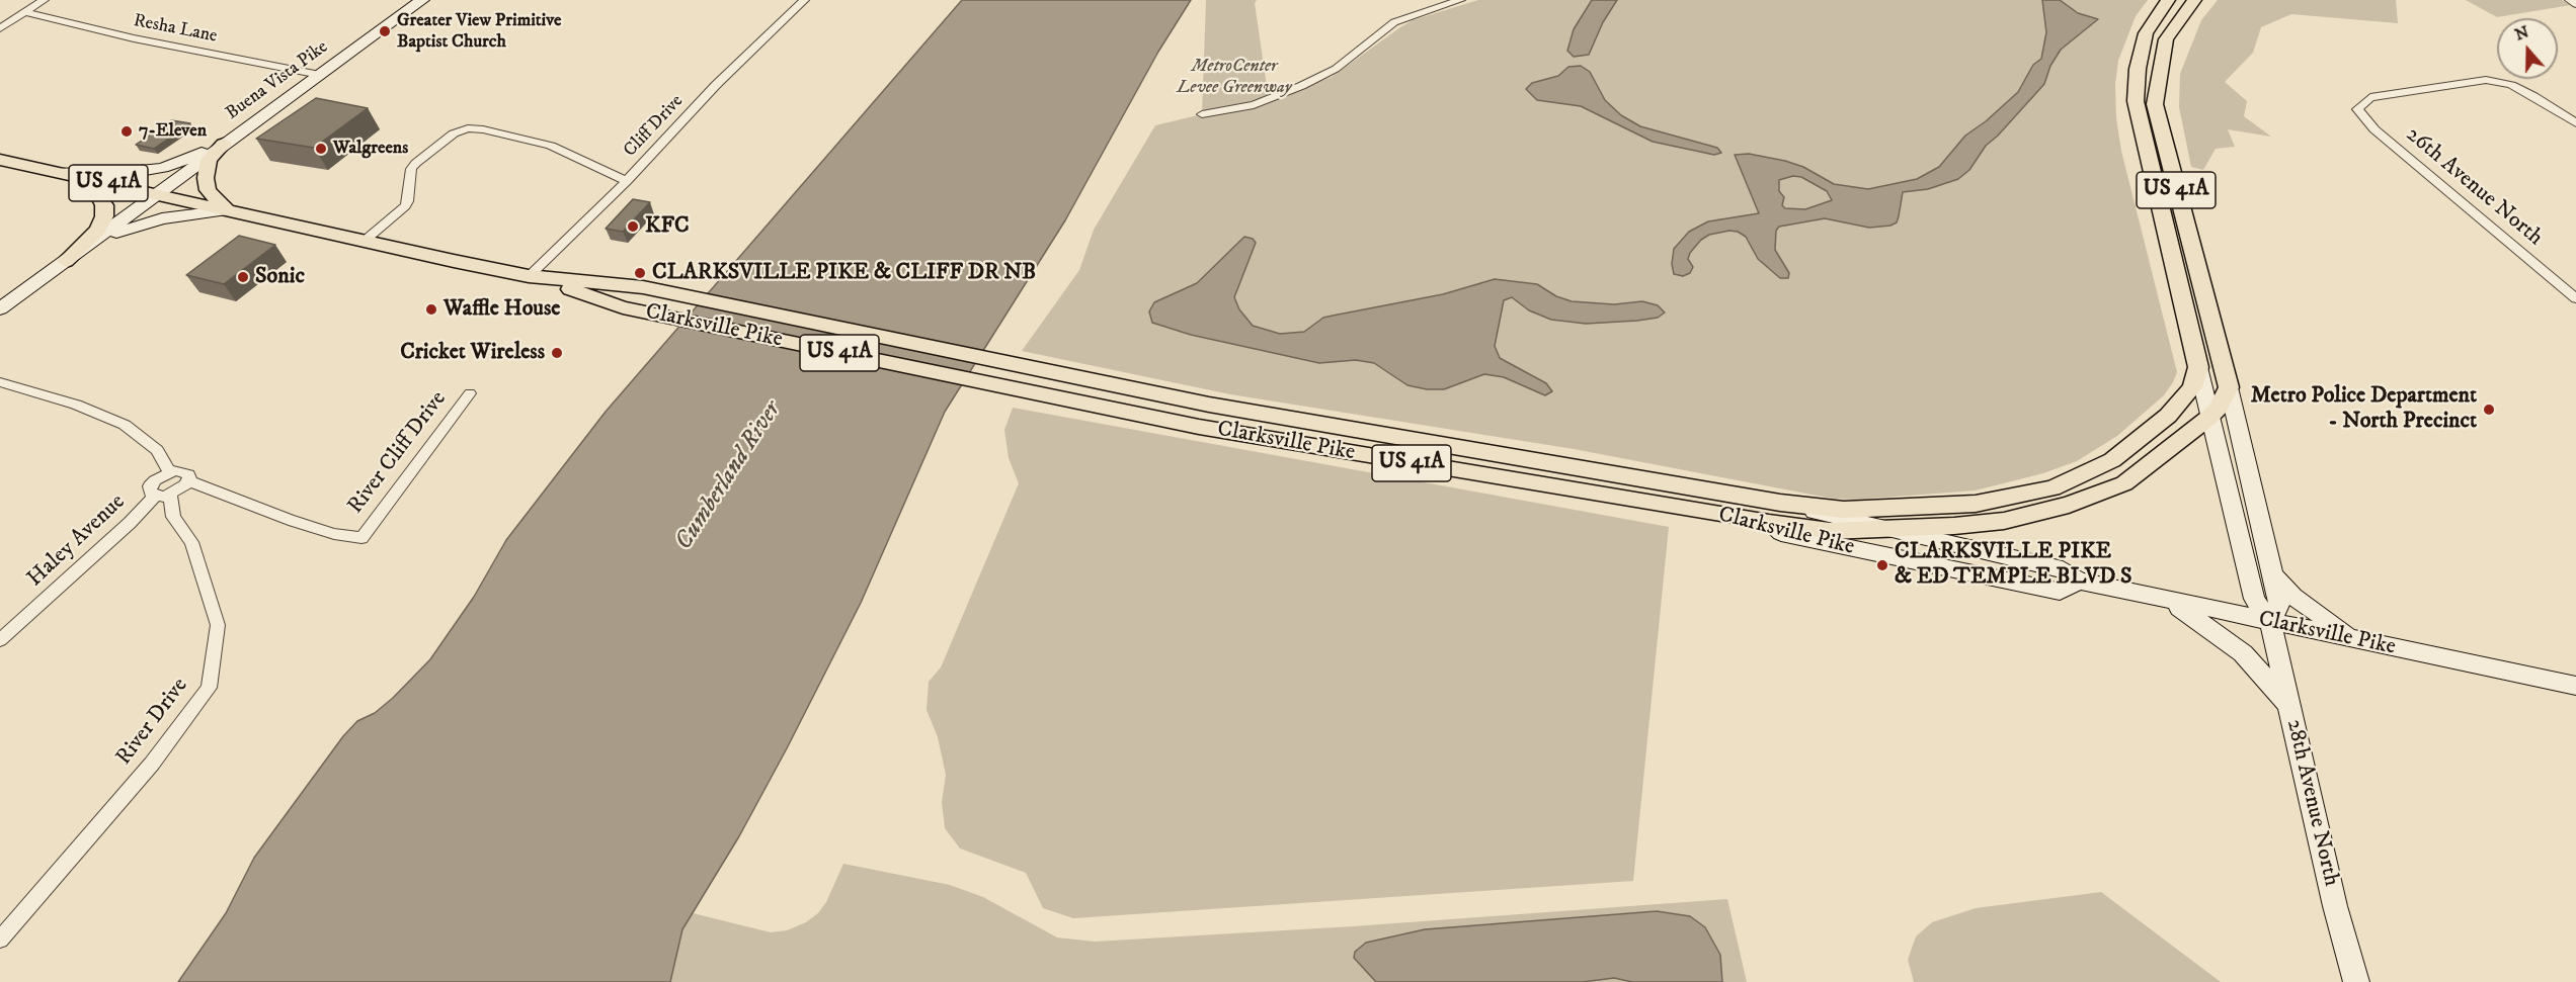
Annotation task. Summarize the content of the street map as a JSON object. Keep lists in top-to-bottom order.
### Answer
{
  "streets": {
    "main road": [
      "Buena Vista Pike",
      "US 41A",
      "Clarksville Pike",
      "28th Avenue North"
    ],
    "street": [
      "Resha Lane",
      "Cliff Drive",
      "26th Avenue North",
      "River Cliff Drive",
      "Haley Avenue",
      "River Drive"
    ]
  },
  "crossings": [
    ["Resha Lane", "Buena Vista Pike"],
    ["Buena Vista Pike", "Clarksville Pike"],
    ["Cliff Drive", "Clarksville Pike"],
    ["US 41A", "Clarksville Pike"],
    ["Clarksville Pike", "28th Avenue North"],
    ["Haley Avenue", "River Drive"]
  ],
  "water": ["Cumberland River"],
  "parks": ["MetroCenter Levee Greenway"],
  "places": [
    "Greater View Primitive Baptist Church",
    "7-Eleven",
    "Walgreens",
    "KFC",
    "CLARKSVILLE PIKE & CLIFF DR NB",
    "Sonic",
    "Waffle House",
    "Cricket Wireless",
    "Metro Police Department - North Precinct",
    "CLARKSVILLE PIKE & ED TEMPLE BLVD S"
  ],
  "north": "top"
}
